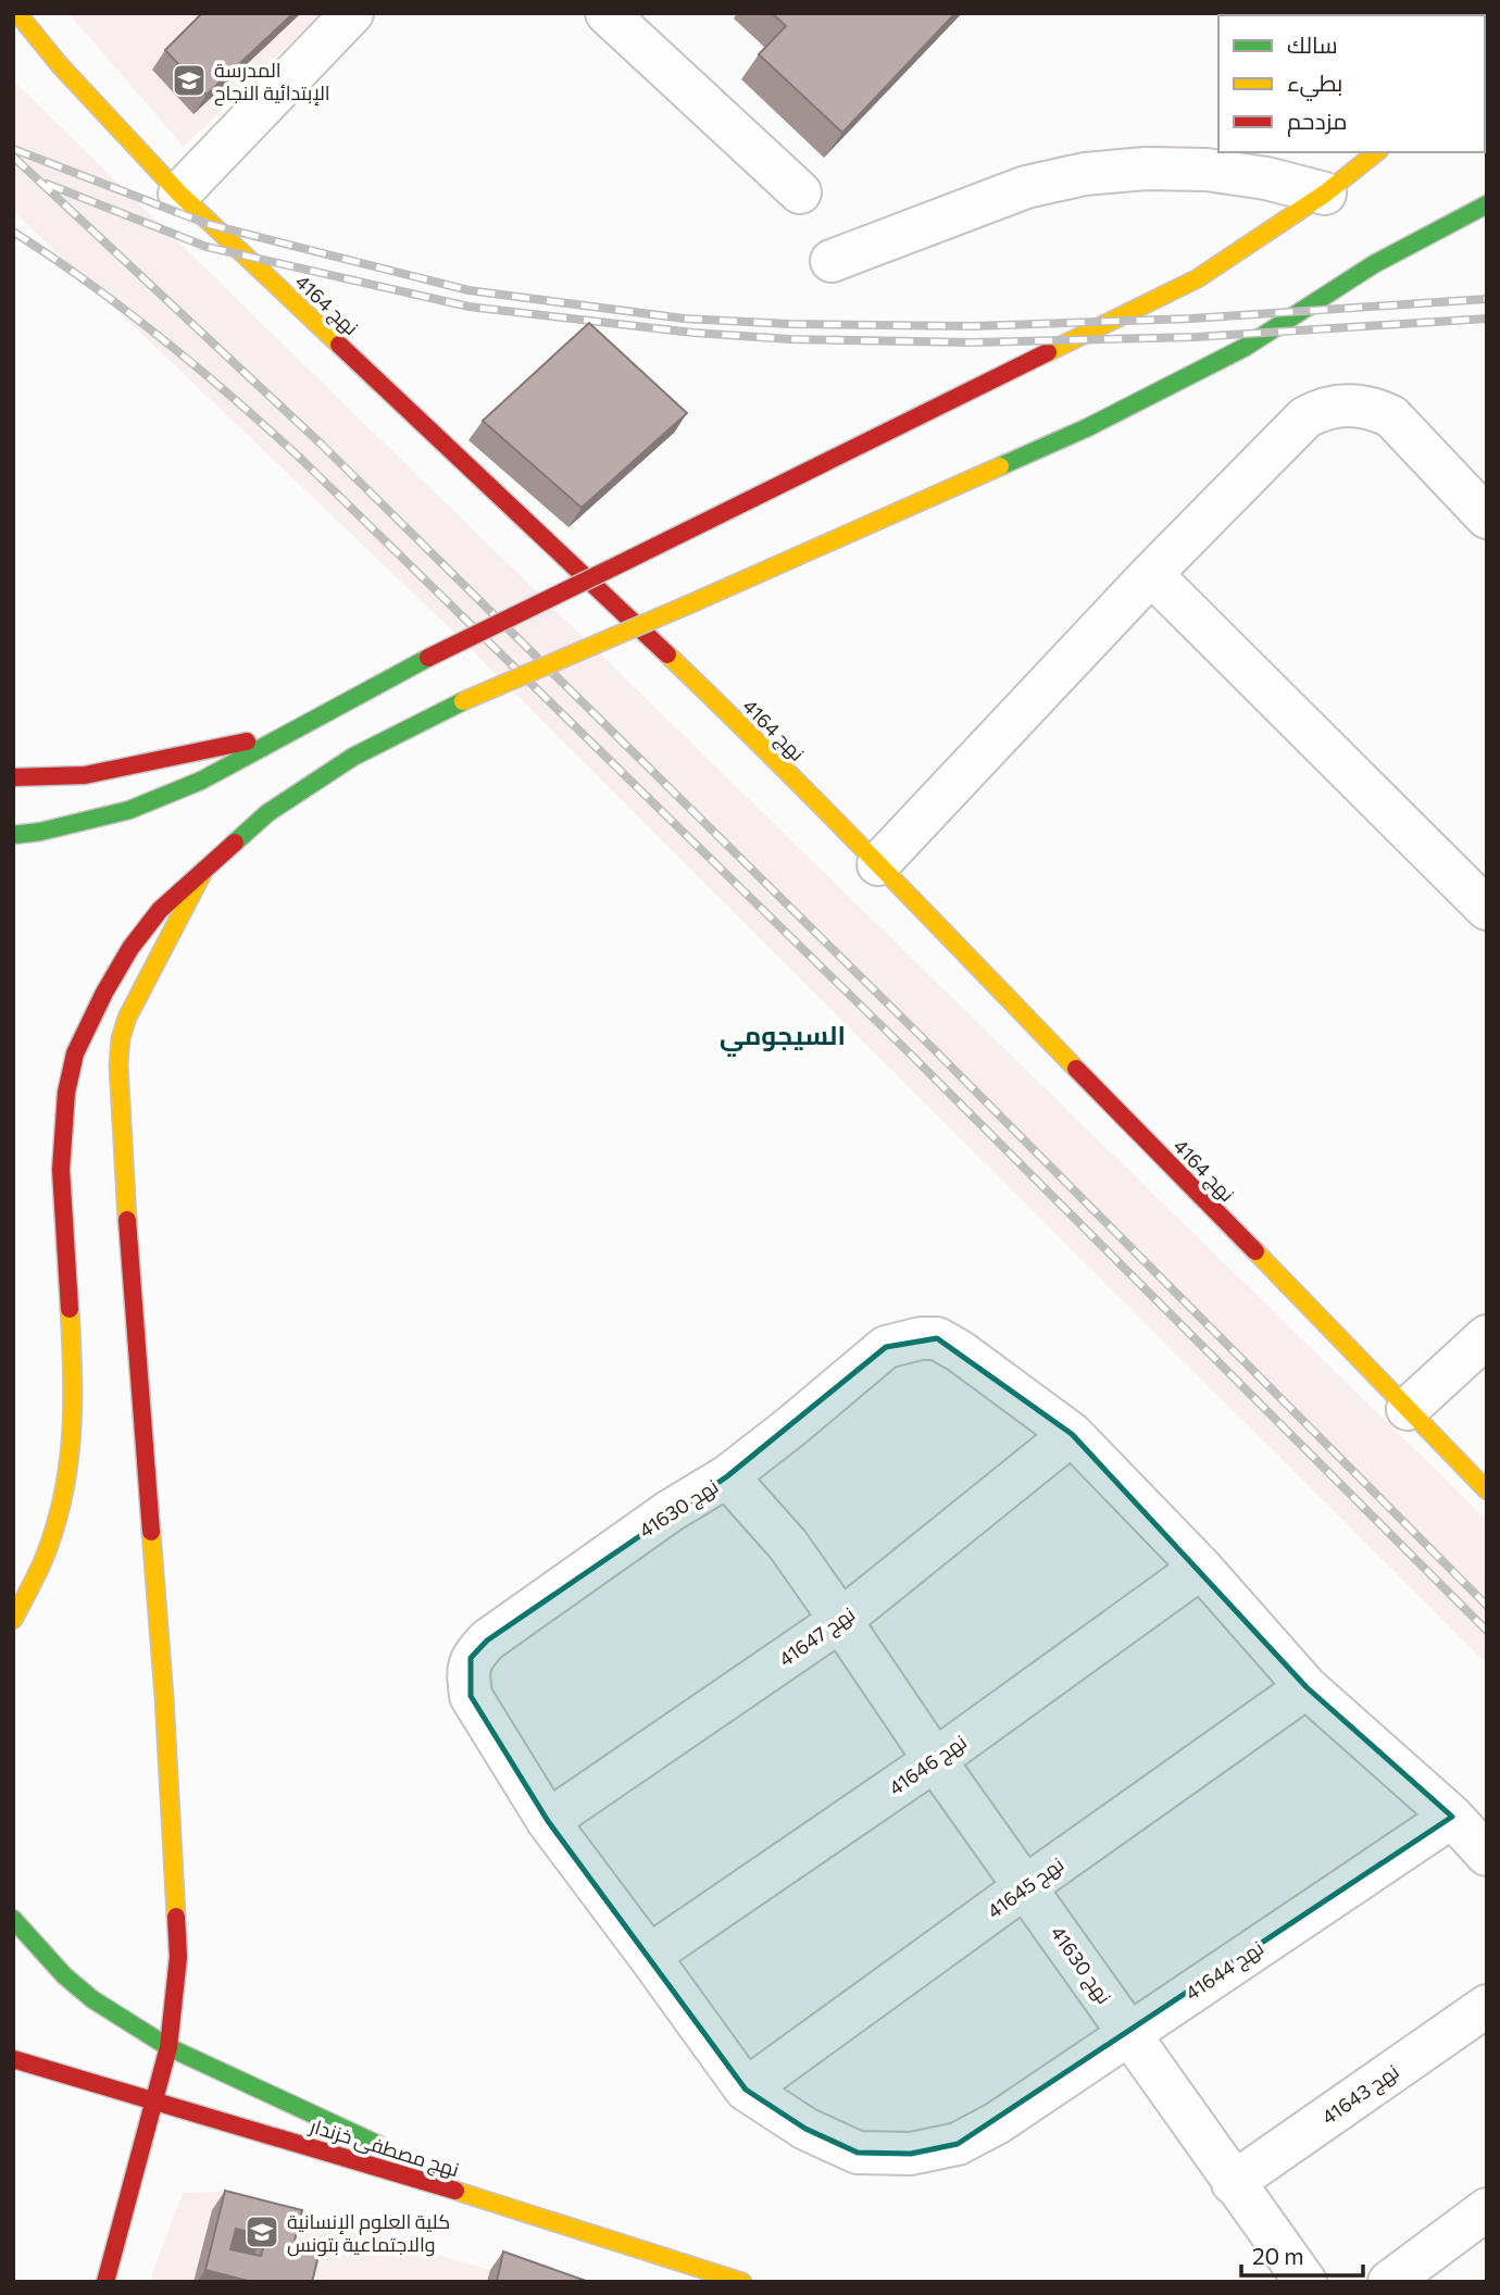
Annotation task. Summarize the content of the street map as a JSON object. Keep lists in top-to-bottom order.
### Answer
{
  "streets": {
    "main road": ["نهج 4164", "نهج مصطفى خزندار"],
    "street": [
      "نهج 41630",
      "نهج 41647",
      "نهج 41646",
      "نهج 41645",
      "نهج 41644",
      "نهج 41643"
    ]
  },
  "crossings": [
    ["نهج 41630", "نهج 41647"],
    ["نهج 41630", "نهج 41646"],
    ["نهج 41630", "نهج 41645"],
    ["نهج 41630", "نهج 41644"],
    ["نهج 41630", "نهج 41643"]
  ],
  "districts": ["السيجومي"],
  "places": {
    "school or university": ["المدرسة الإبتدائية النجاح", "كلية العلوم الإنسانية والاجتماعية بتونس"]
  },
  "legend": ["سالك", "بطيء", "مزدحم"],
  "scale_bar": "20 m"
}
